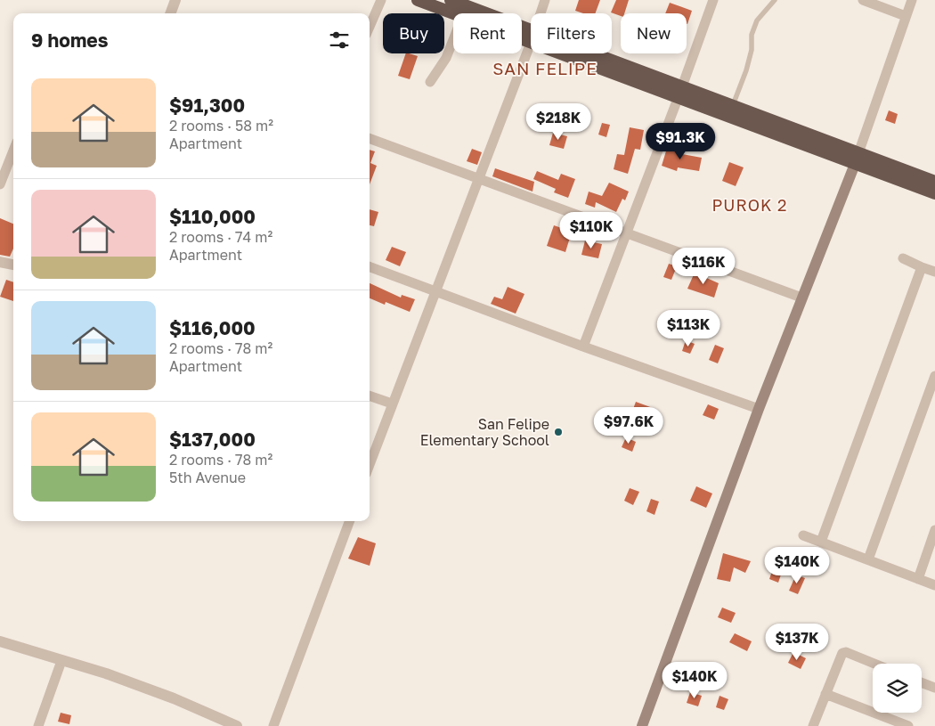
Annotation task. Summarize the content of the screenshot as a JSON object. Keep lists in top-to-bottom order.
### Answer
{
  "districts": ["SAN FELIPE", "PUROK 2"],
  "places": ["San Felipe Elementary School"],
  "page": {
    "chip": [
      "Buy",
      "Rent",
      "Filters",
      "New"
    ],
    "heading": "9 homes",
    "list": [
      {
        "name": "$91,300",
        "note": "2 rooms · 58 m² · Apartment"
      },
      {
        "name": "$110,000",
        "note": "2 rooms · 74 m² · Apartment"
      },
      {
        "name": "$116,000",
        "note": "2 rooms · 78 m² · Apartment"
      },
      {
        "name": "$137,000",
        "note": "2 rooms · 78 m² · 5th Avenue"
      }
    ],
    "price": [
      "$218K",
      "$91.3K",
      "$110K",
      "$116K",
      "$113K",
      "$97.6K",
      "$140K",
      "$137K",
      "$140K"
    ]
  }
}
